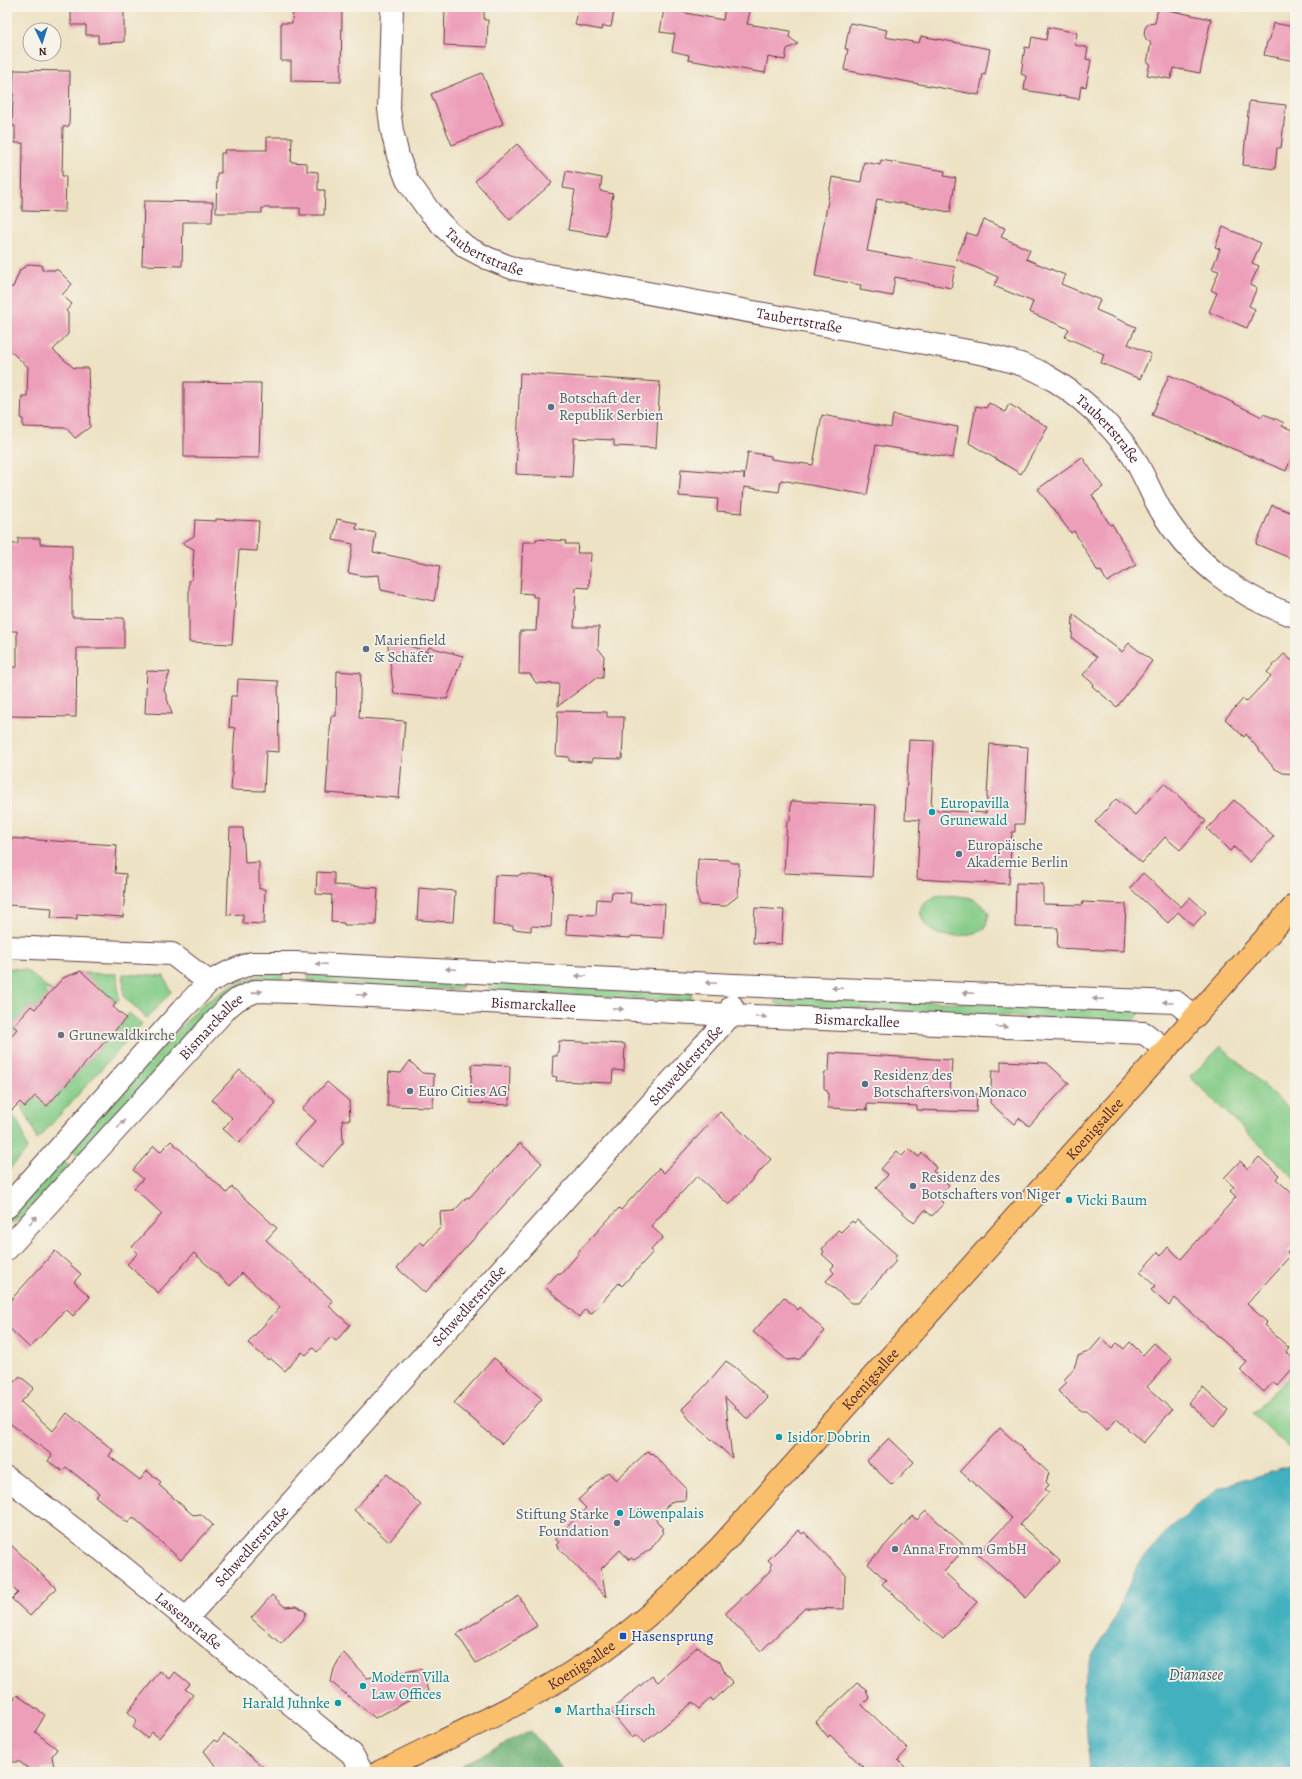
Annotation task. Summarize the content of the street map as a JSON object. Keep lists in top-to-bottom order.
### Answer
{
  "streets": {
    "main road": ["Koenigsallee"],
    "street": [
      "Taubertstraße",
      "Bismarckallee",
      "Schwedlerstraße",
      "Lassenstraße"
    ]
  },
  "crossings": [
    ["Bismarckallee", "Schwedlerstraße"],
    ["Bismarckallee", "Koenigsallee"],
    ["Schwedlerstraße", "Lassenstraße"]
  ],
  "water": ["Dianasee"],
  "places": {
    "other": [
      "Botschaft der Republik Serbien",
      "Marienfield & Schäfer",
      "Europavilla Grunewald",
      "Europäische Akademie Berlin",
      "Grunewaldkirche",
      "Residenz des Botschafters von Monaco",
      "Euro Cities AG",
      "Residenz des Botschafters von Niger",
      "Vicki Baum",
      "Isidor Dobrin",
      "Löwenpalais",
      "Stiftung Starke Foundation",
      "Anna Fromm GmbH",
      "Modern Villa Law Offices",
      "Harald Juhnke",
      "Martha Hirsch"
    ],
    "transit": ["Hasensprung"]
  },
  "north": "bottom"
}
